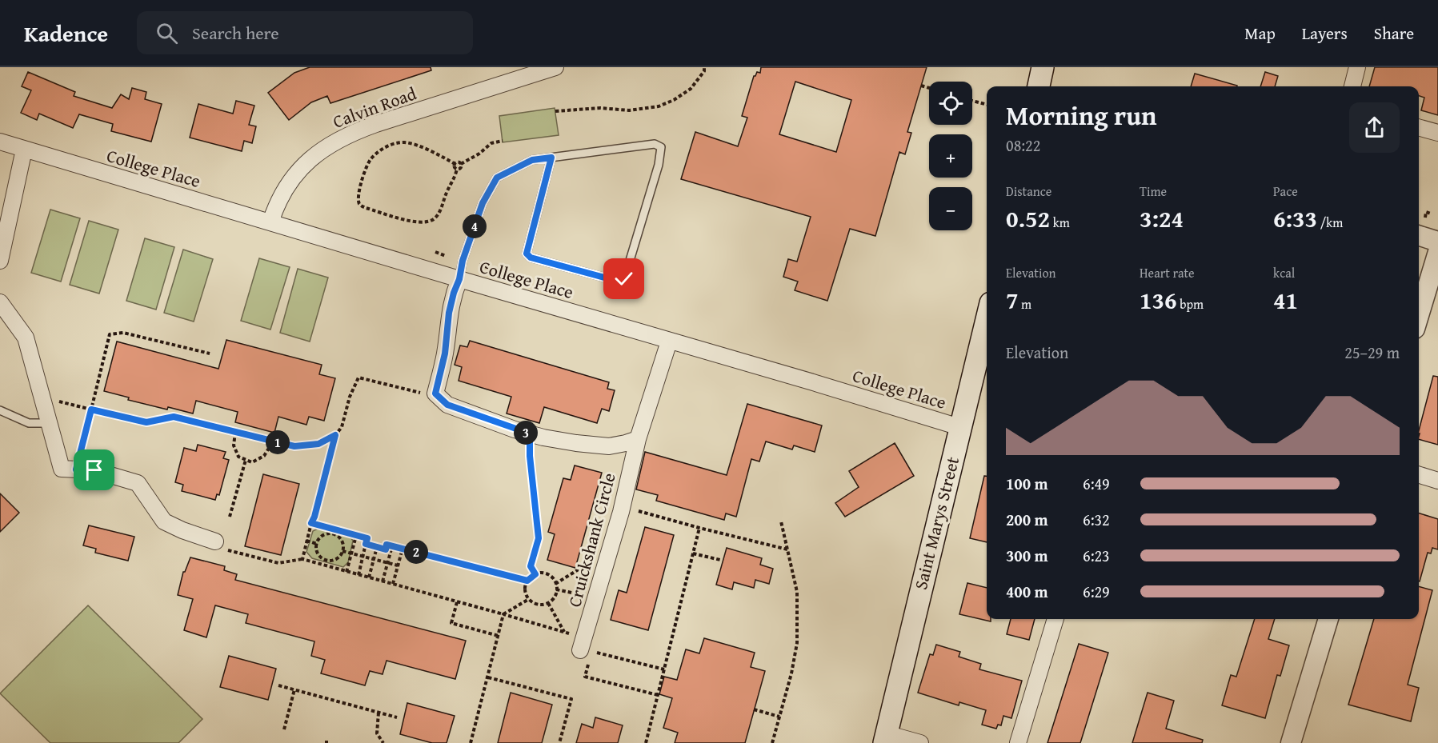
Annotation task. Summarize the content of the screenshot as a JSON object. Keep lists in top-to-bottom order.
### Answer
{
  "streets": {
    "main road": ["Saint Marys Street"],
    "street": ["Calvin Road", "College Place", "Cruickshank Circle"]
  },
  "crossings": [
    ["Calvin Road", "College Place"],
    ["College Place", "Saint Marys Street"],
    ["College Place", "Cruickshank Circle"]
  ],
  "page": {
    "header": "Kadence",
    "search": "Search here",
    "nav": ["Map", "Layers", "Share"],
    "map_buttons": ["+", "−"],
    "heading": ["Morning run", "08:22"],
    "stats": [
      ["Distance", "0.52 km"],
      ["Time", "3:24"],
      ["Pace", "6:33 /km"],
      ["Elevation", "7 m"],
      ["Heart rate", "136 bpm"],
      ["kcal", "41"]
    ],
    "pins": [
      "4",
      "3",
      "1",
      "2"
    ],
    "chart": ["Elevation", "25–29 m"],
    "list": [
      {
        "name": "100 m",
        "note": "6:49"
      },
      {
        "name": "200 m",
        "note": "6:32"
      },
      {
        "name": "300 m",
        "note": "6:23"
      },
      {
        "name": "400 m",
        "note": "6:29"
      }
    ]
  }
}
